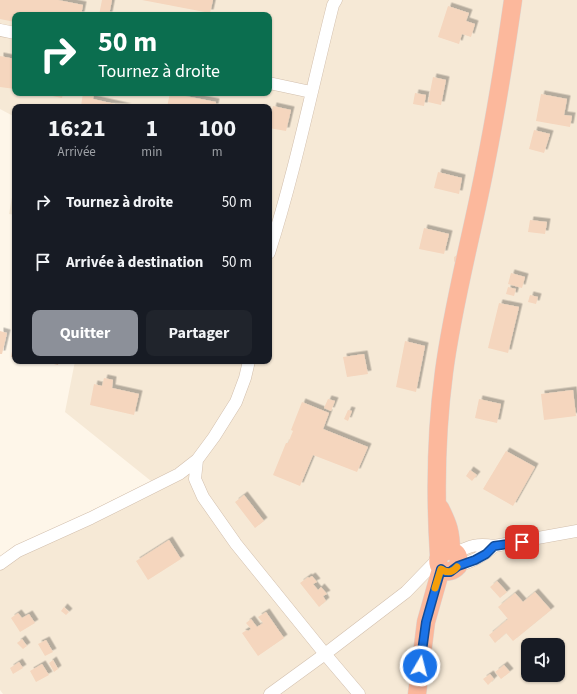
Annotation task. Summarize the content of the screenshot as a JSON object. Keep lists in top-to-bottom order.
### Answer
{
  "page": {
    "turn": ["50 m", "Tournez à droite"],
    "eta": [
      "16:21",
      "Arrivée",
      "1",
      "min",
      "100",
      "m"
    ],
    "list": [
      {
        "name": "Tournez à droite",
        "value": "50 m"
      },
      {
        "name": "Arrivée à destination",
        "value": "50 m"
      }
    ],
    "buttons": ["Quitter", "Partager"]
  }
}
